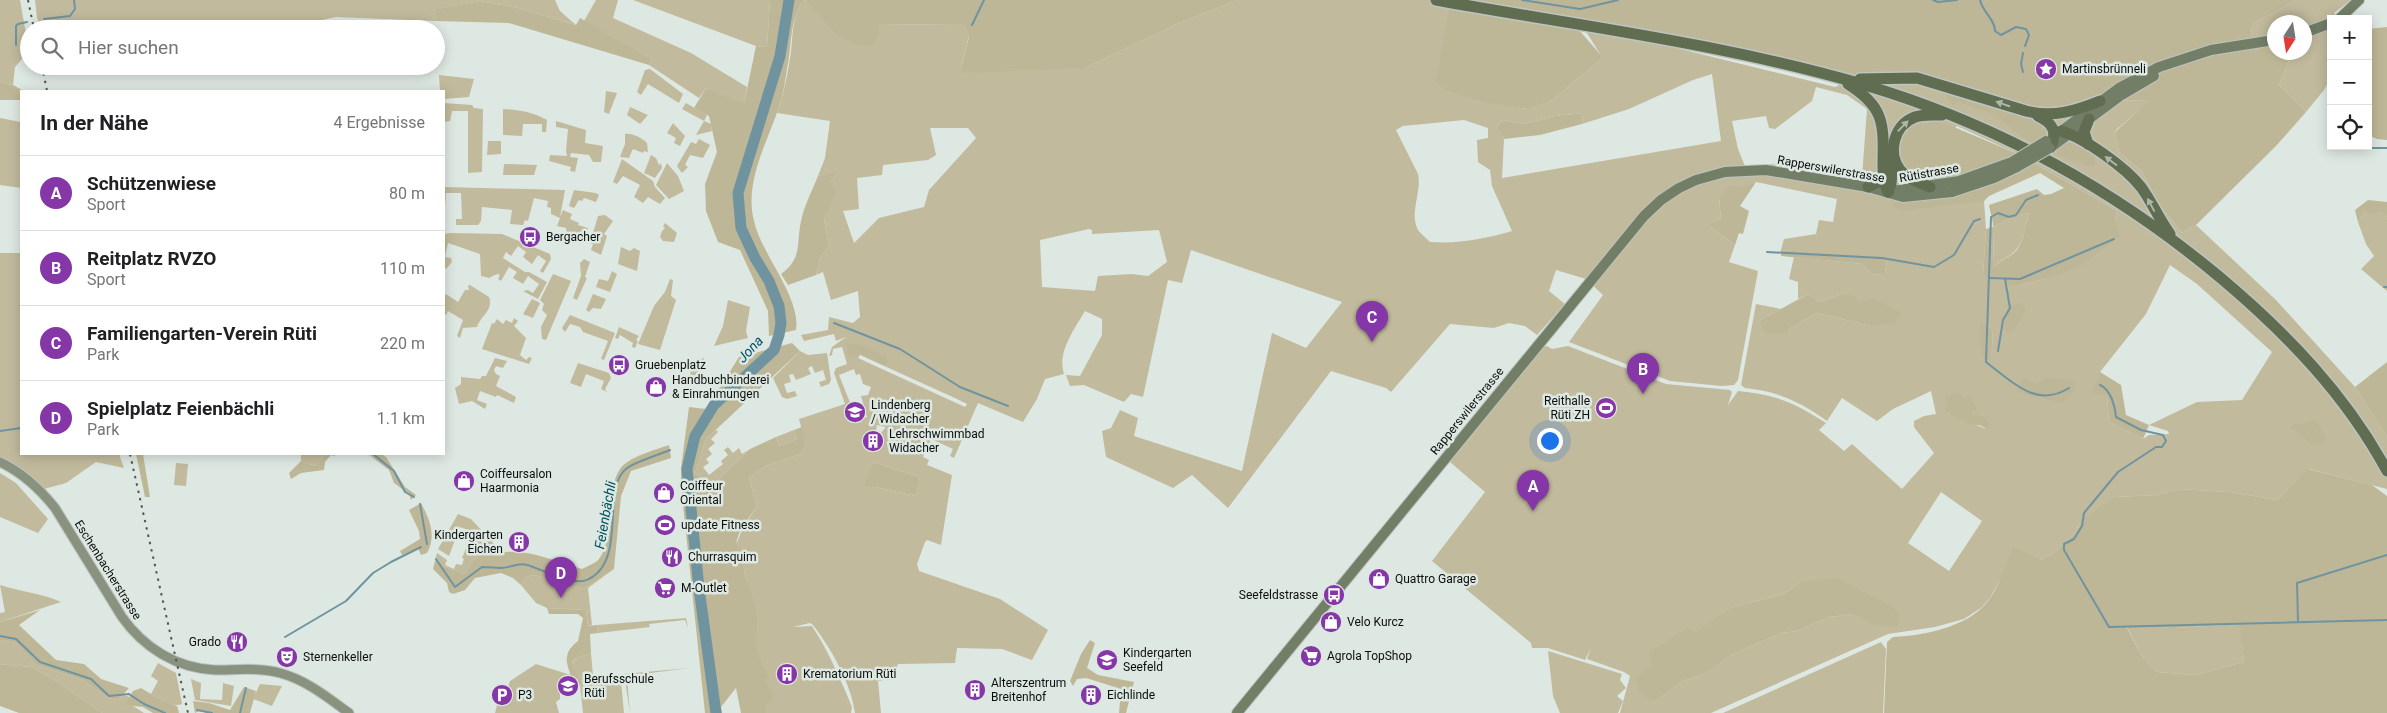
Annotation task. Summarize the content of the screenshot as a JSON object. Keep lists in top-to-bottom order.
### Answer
{
  "streets": {
    "main road": ["Rapperswilerstrasse", "Rütistrasse", "Eschenbacherstrasse"]
  },
  "crossings": [
    ["Rapperswilerstrasse", "Rütistrasse"]
  ],
  "water": ["Jona", "Feienbächli"],
  "places": {
    "place": ["Martinsbrünneli"],
    "bus stop": ["Bergacher", "Gruebenplatz", "Seefeldstrasse"],
    "shop": [
      "Handbuchbinderei & Einrahmungen",
      "Coiffeursalon Haarmonia",
      "Coiffeur Oriental",
      "Quattro Garage",
      "Velo Kurcz"
    ],
    "sports": ["Reithalle Rüti ZH", "update Fitness"],
    "school or university": ["Lindenberg / Widacher", "Kindergarten Seefeld", "Berufsschule Rüti"],
    "building": [
      "Lehrschwimmbad Widacher",
      "Kindergarten Eichen",
      "Krematorium Rüti",
      "Alterszentrum Breitenhof",
      "Eichlinde"
    ],
    "restaurant": ["Churrasquim", "Grado"],
    "supermarket": ["M-Outlet", "Agrola TopShop"],
    "theatre": ["Sternenkeller"],
    "parking": ["P3"]
  },
  "north": "bottom",
  "page": {
    "map_buttons": ["+", "−"],
    "search": "Hier suchen",
    "heading": ["In der Nähe", "4 Ergebnisse"],
    "list": [
      {
        "mark": "A",
        "name": "Schützenwiese",
        "note": "Sport",
        "value": "80 m"
      },
      {
        "mark": "B",
        "name": "Reitplatz RVZO",
        "note": "Sport",
        "value": "110 m"
      },
      {
        "mark": "C",
        "name": "Familiengarten-Verein Rüti",
        "note": "Park",
        "value": "220 m"
      },
      {
        "mark": "D",
        "name": "Spielplatz Feienbächli",
        "note": "Park",
        "value": "1.1 km"
      }
    ],
    "pins": [
      "C",
      "B",
      "A",
      "D"
    ]
  }
}
